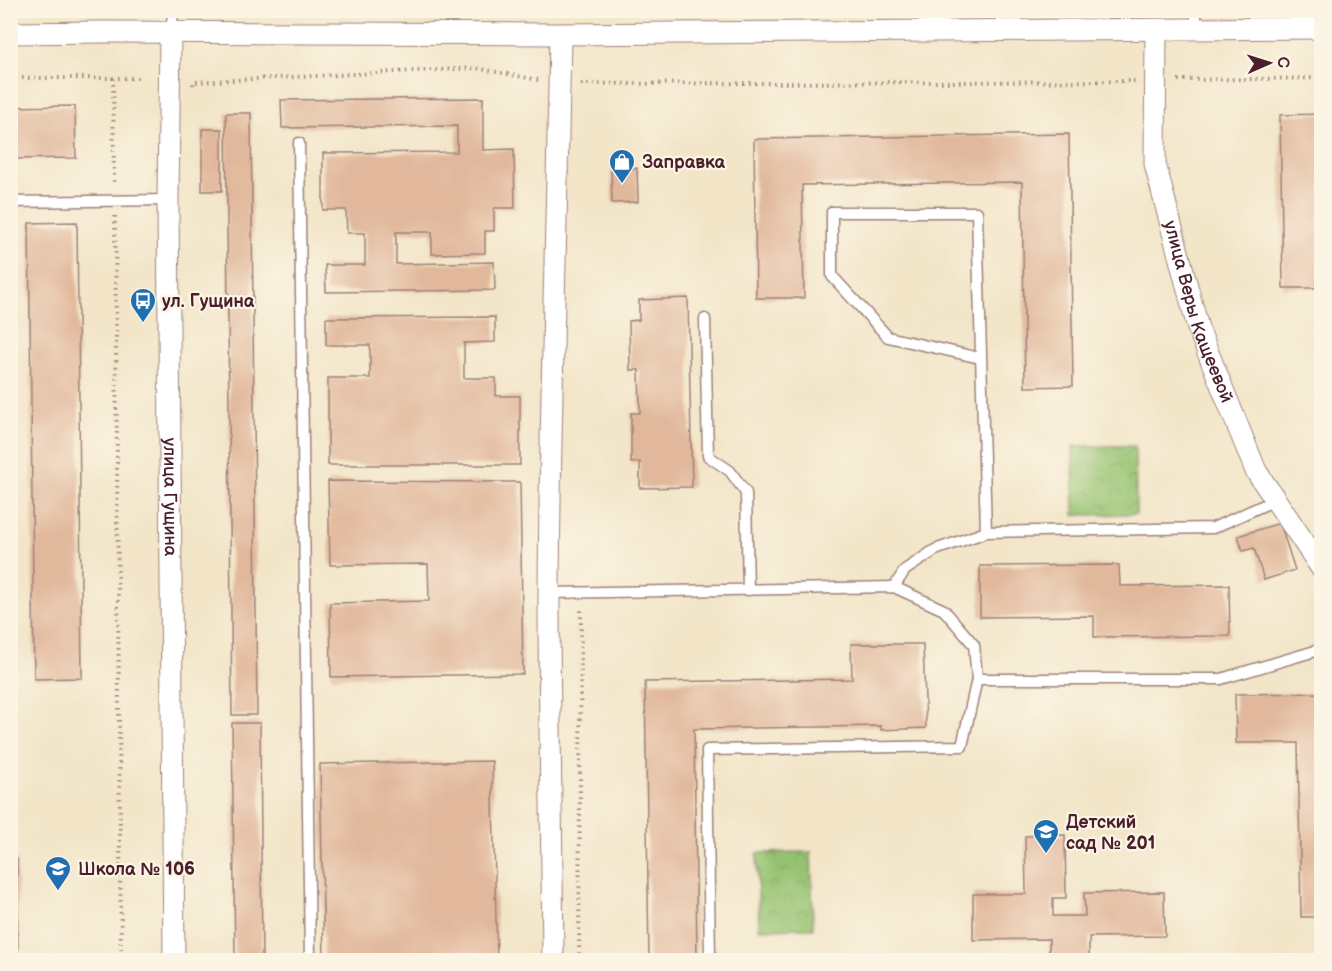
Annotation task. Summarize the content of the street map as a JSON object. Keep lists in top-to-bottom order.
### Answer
{
  "streets": {
    "street": ["улица Веры Кащеевой", "улица Гущина"]
  },
  "places": {
    "shop": ["Заправка"],
    "bus stop": ["ул. Гущина"],
    "school or university": ["Детский сад № 201", "Школа № 106"]
  },
  "north": "right"
}
